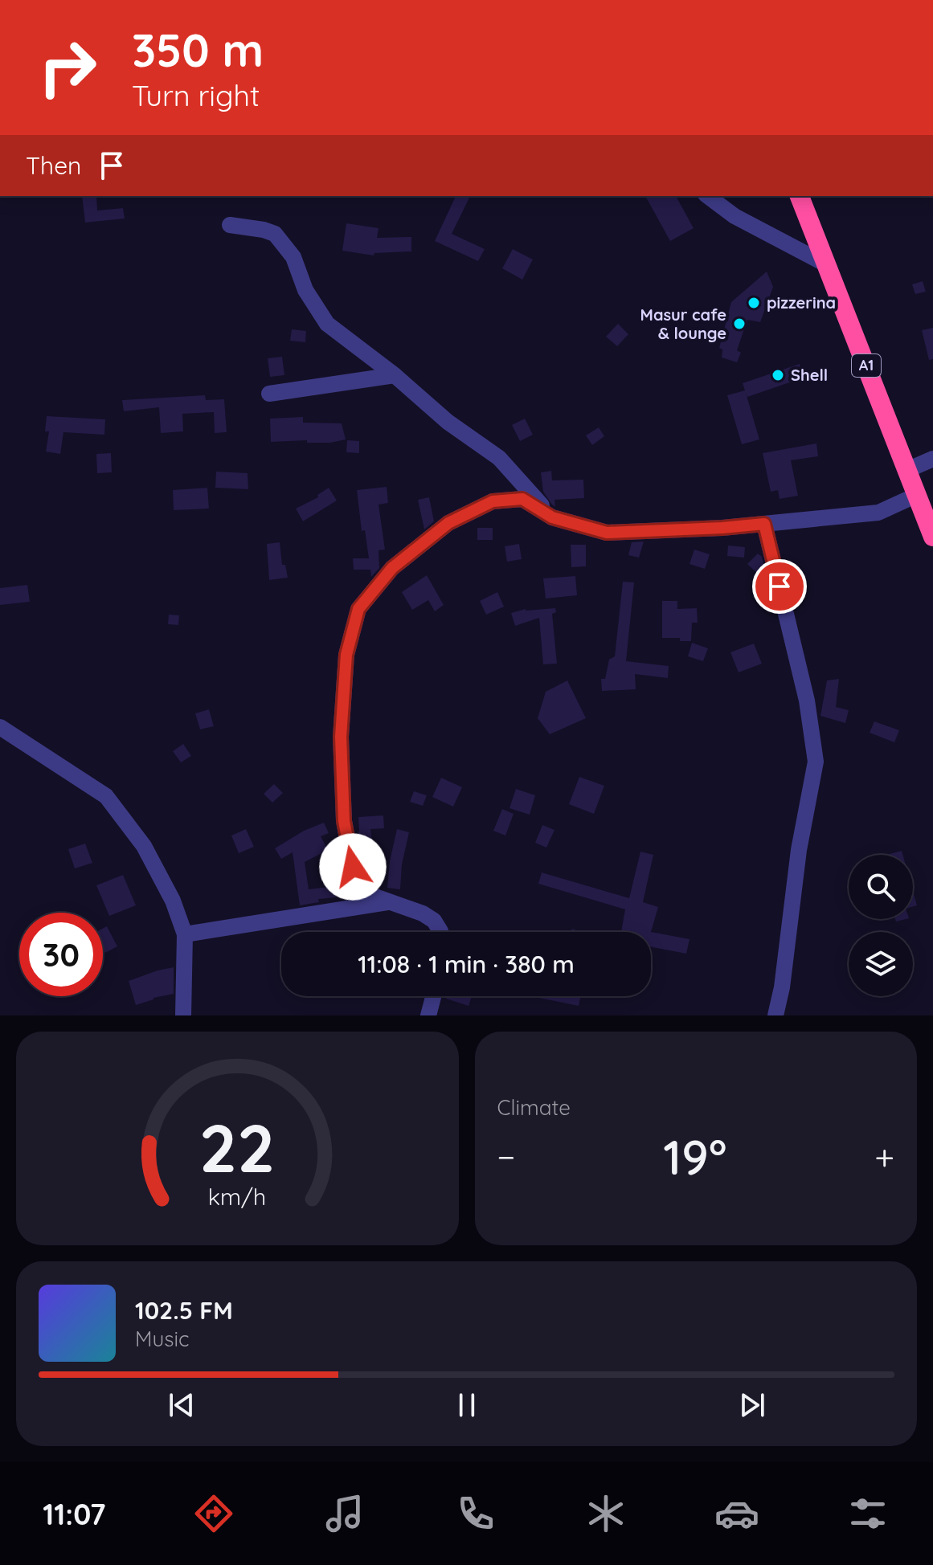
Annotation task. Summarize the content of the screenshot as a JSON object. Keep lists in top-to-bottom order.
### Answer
{
  "streets": {
    "highway": ["A1"]
  },
  "places": ["pizzerina", "Masur cafe & lounge", "Shell"],
  "page": {
    "turn": ["350 m", "Turn right"],
    "then": "Then",
    "limit": "30",
    "trip": "11:08 · 1 min · 380 m",
    "tile": "Climate",
    "heat": ["−", "19°", "+"],
    "song": ["102.5 FM", "Music"],
    "tabs": "11:07",
    "gauge": ["22", "km/h"]
  }
}
